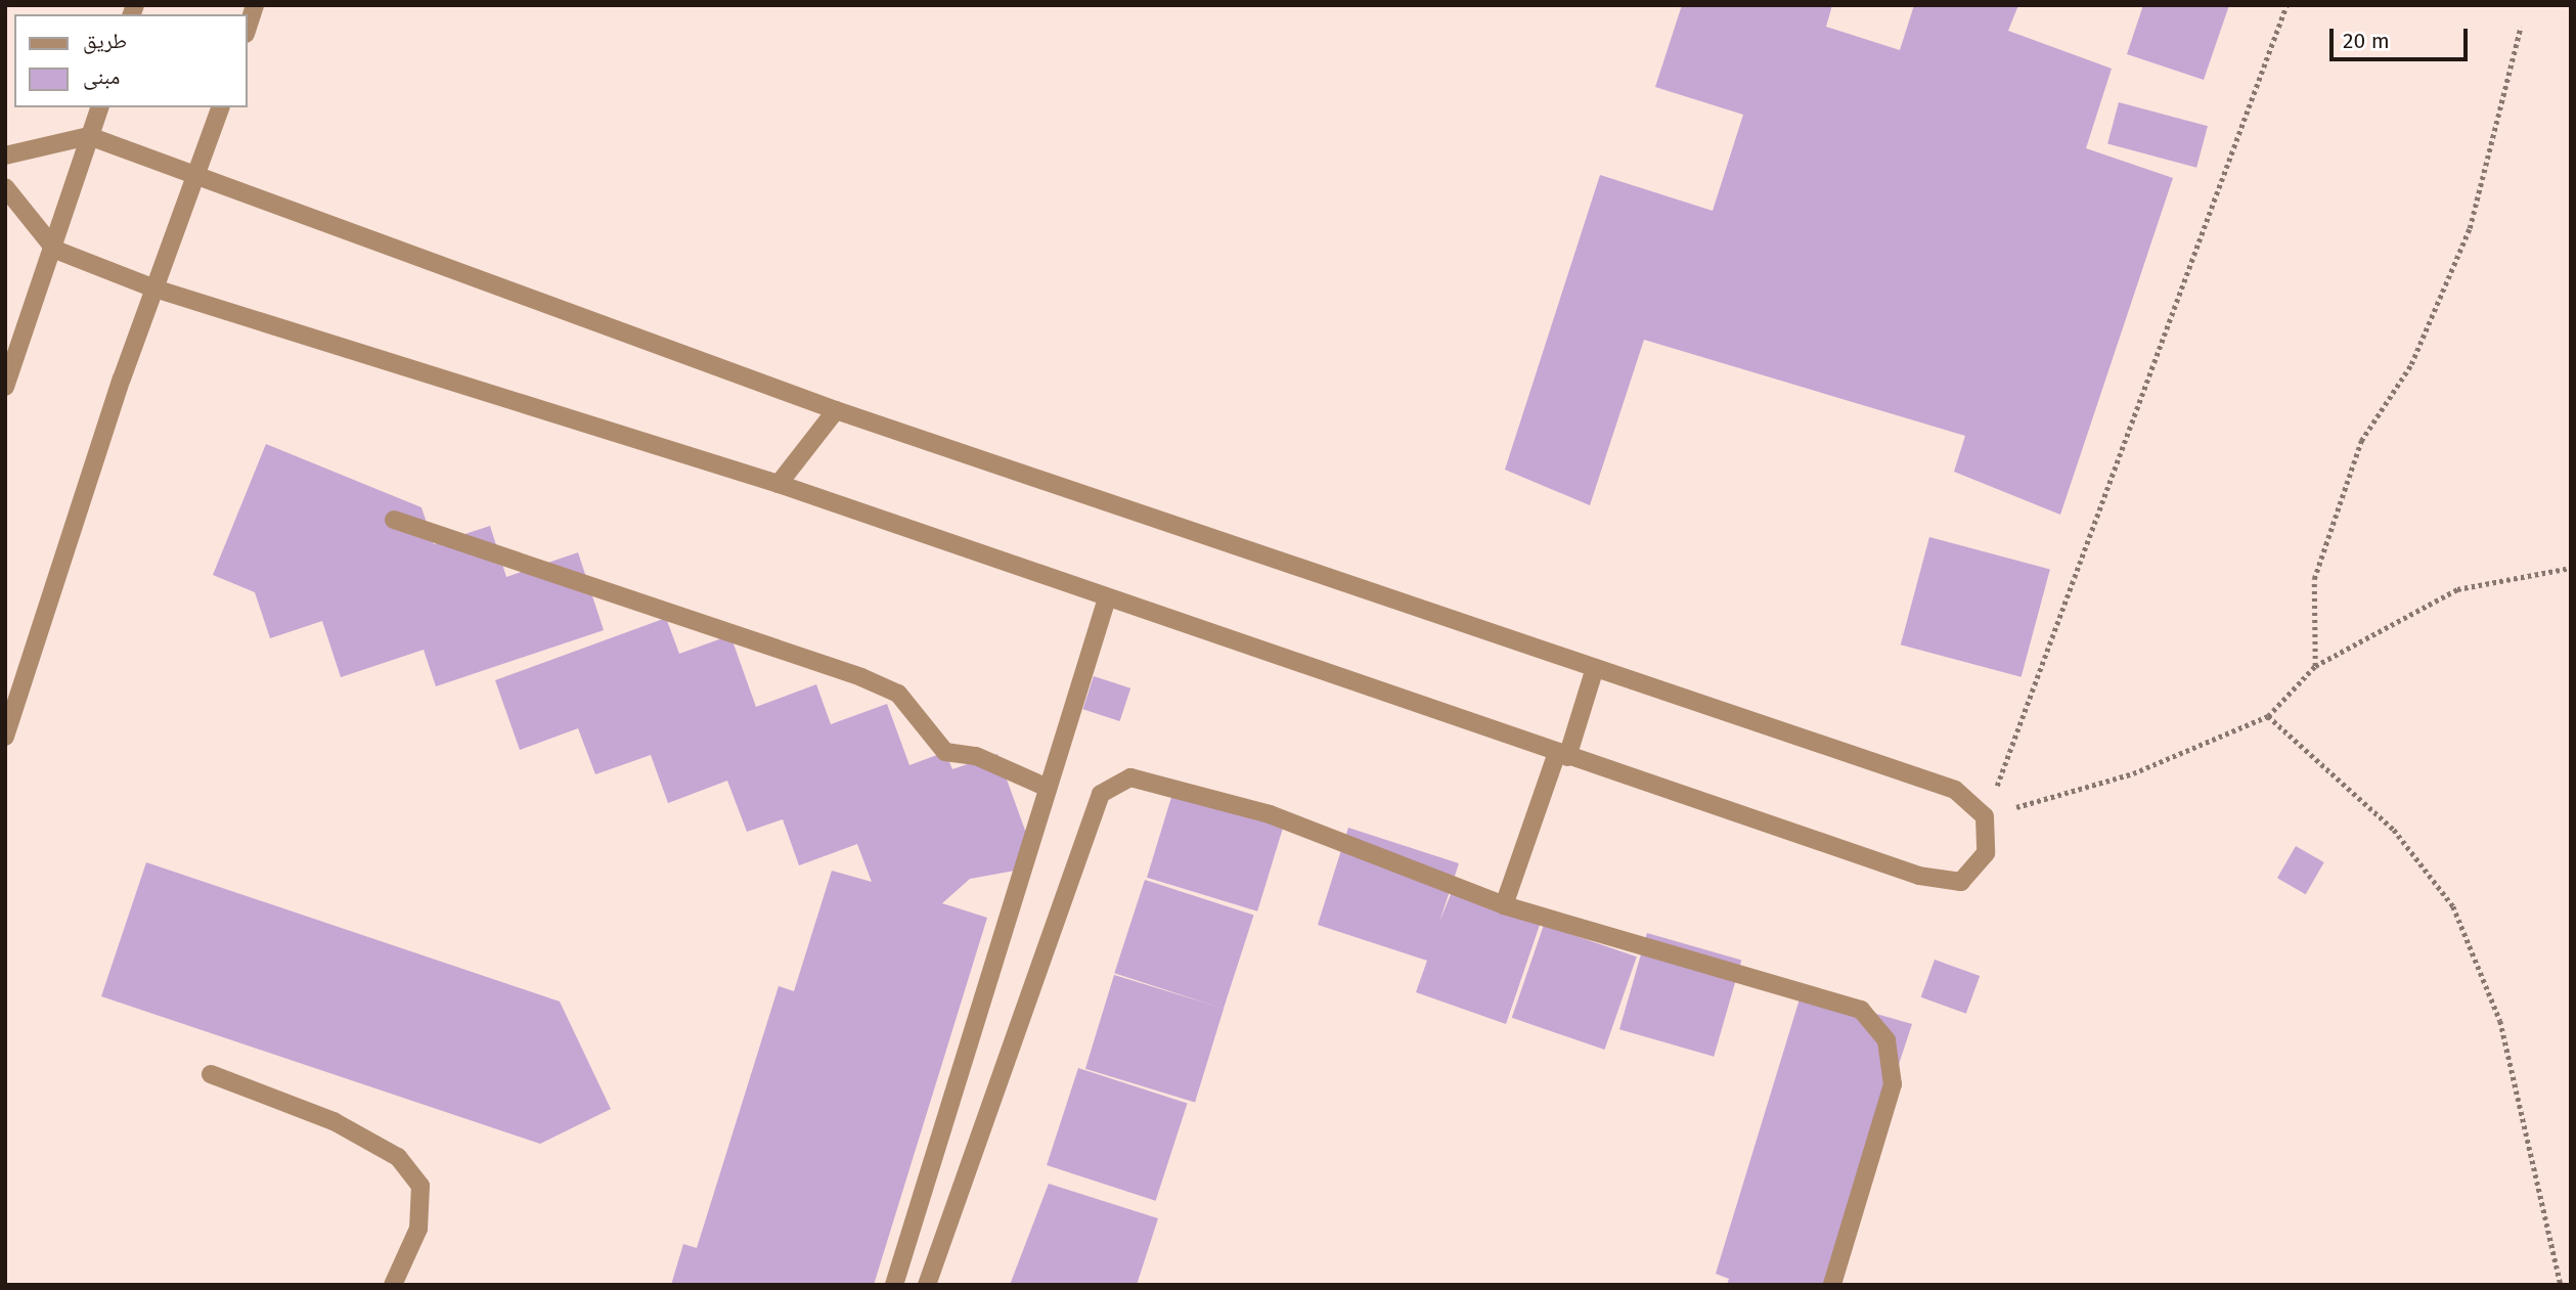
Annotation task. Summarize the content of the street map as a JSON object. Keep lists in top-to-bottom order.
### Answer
{
  "legend": ["طريق", "مبنى"],
  "scale_bar": "20 m"
}
